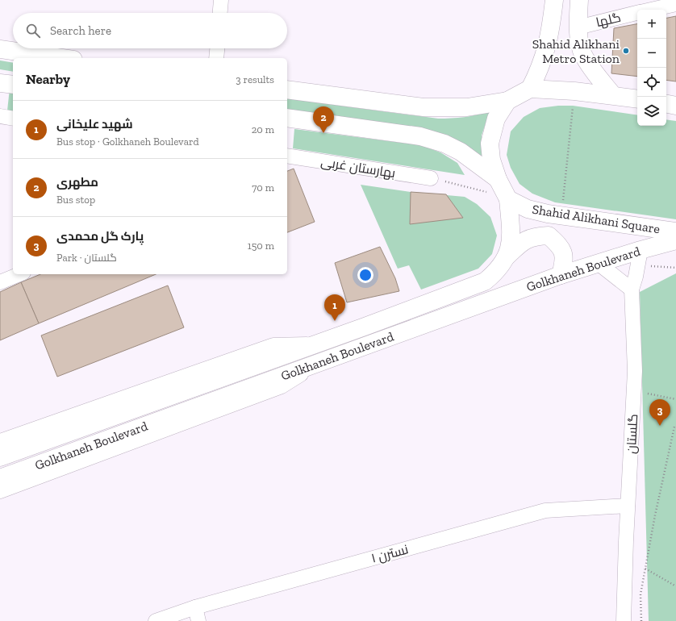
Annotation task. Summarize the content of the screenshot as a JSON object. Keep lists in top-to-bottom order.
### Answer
{
  "streets": {
    "main road": ["Shahid Alikhani Square", "Golkhaneh Boulevard"],
    "street": [
      "گلها",
      "بهارستان غربی",
      "گلستان",
      "نسترن ۱"
    ]
  },
  "crossings": [
    ["Shahid Alikhani Square", "Golkhaneh Boulevard"],
    ["Golkhaneh Boulevard", "گلستان"],
    ["گلستان", "نسترن ۱"]
  ],
  "places": ["Shahid Alikhani Metro Station"],
  "page": {
    "map_buttons": ["+", "−"],
    "search": "Search here",
    "heading": ["Nearby", "3 results"],
    "list": [
      {
        "mark": "1",
        "name": "شهید علیخانی",
        "note": "Bus stop · Golkhaneh Boulevard",
        "value": "20 m"
      },
      {
        "mark": "2",
        "name": "مطهری",
        "note": "Bus stop",
        "value": "70 m"
      },
      {
        "mark": "3",
        "name": "پارک گل محمدی",
        "note": "Park · گلستان",
        "value": "150 m"
      }
    ],
    "pins": ["2", "1", "3"]
  }
}
